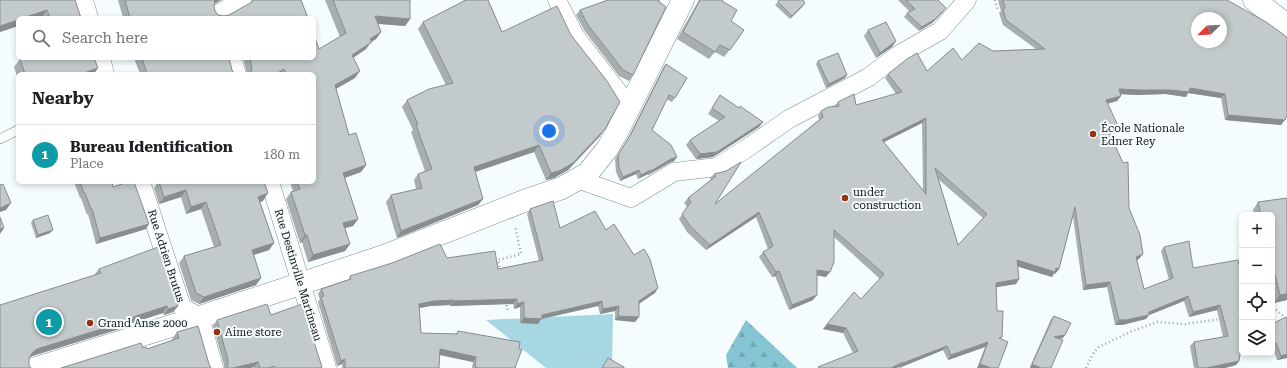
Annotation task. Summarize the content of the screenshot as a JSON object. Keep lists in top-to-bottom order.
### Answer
{
  "streets": {
    "street": ["Rue Adrien Brutus", "Rue Destinville Martineau"]
  },
  "places": [
    "École Nationale Edner Rey",
    "under construction",
    "Grand Anse 2000",
    "Aime store"
  ],
  "north": "bottom left",
  "page": {
    "search": "Search here",
    "heading": "Nearby",
    "list": [
      {
        "mark": "1",
        "name": "Bureau Identification",
        "note": "Place",
        "value": "180 m"
      }
    ],
    "map_buttons": ["+", "−"],
    "pins": "1"
  }
}
